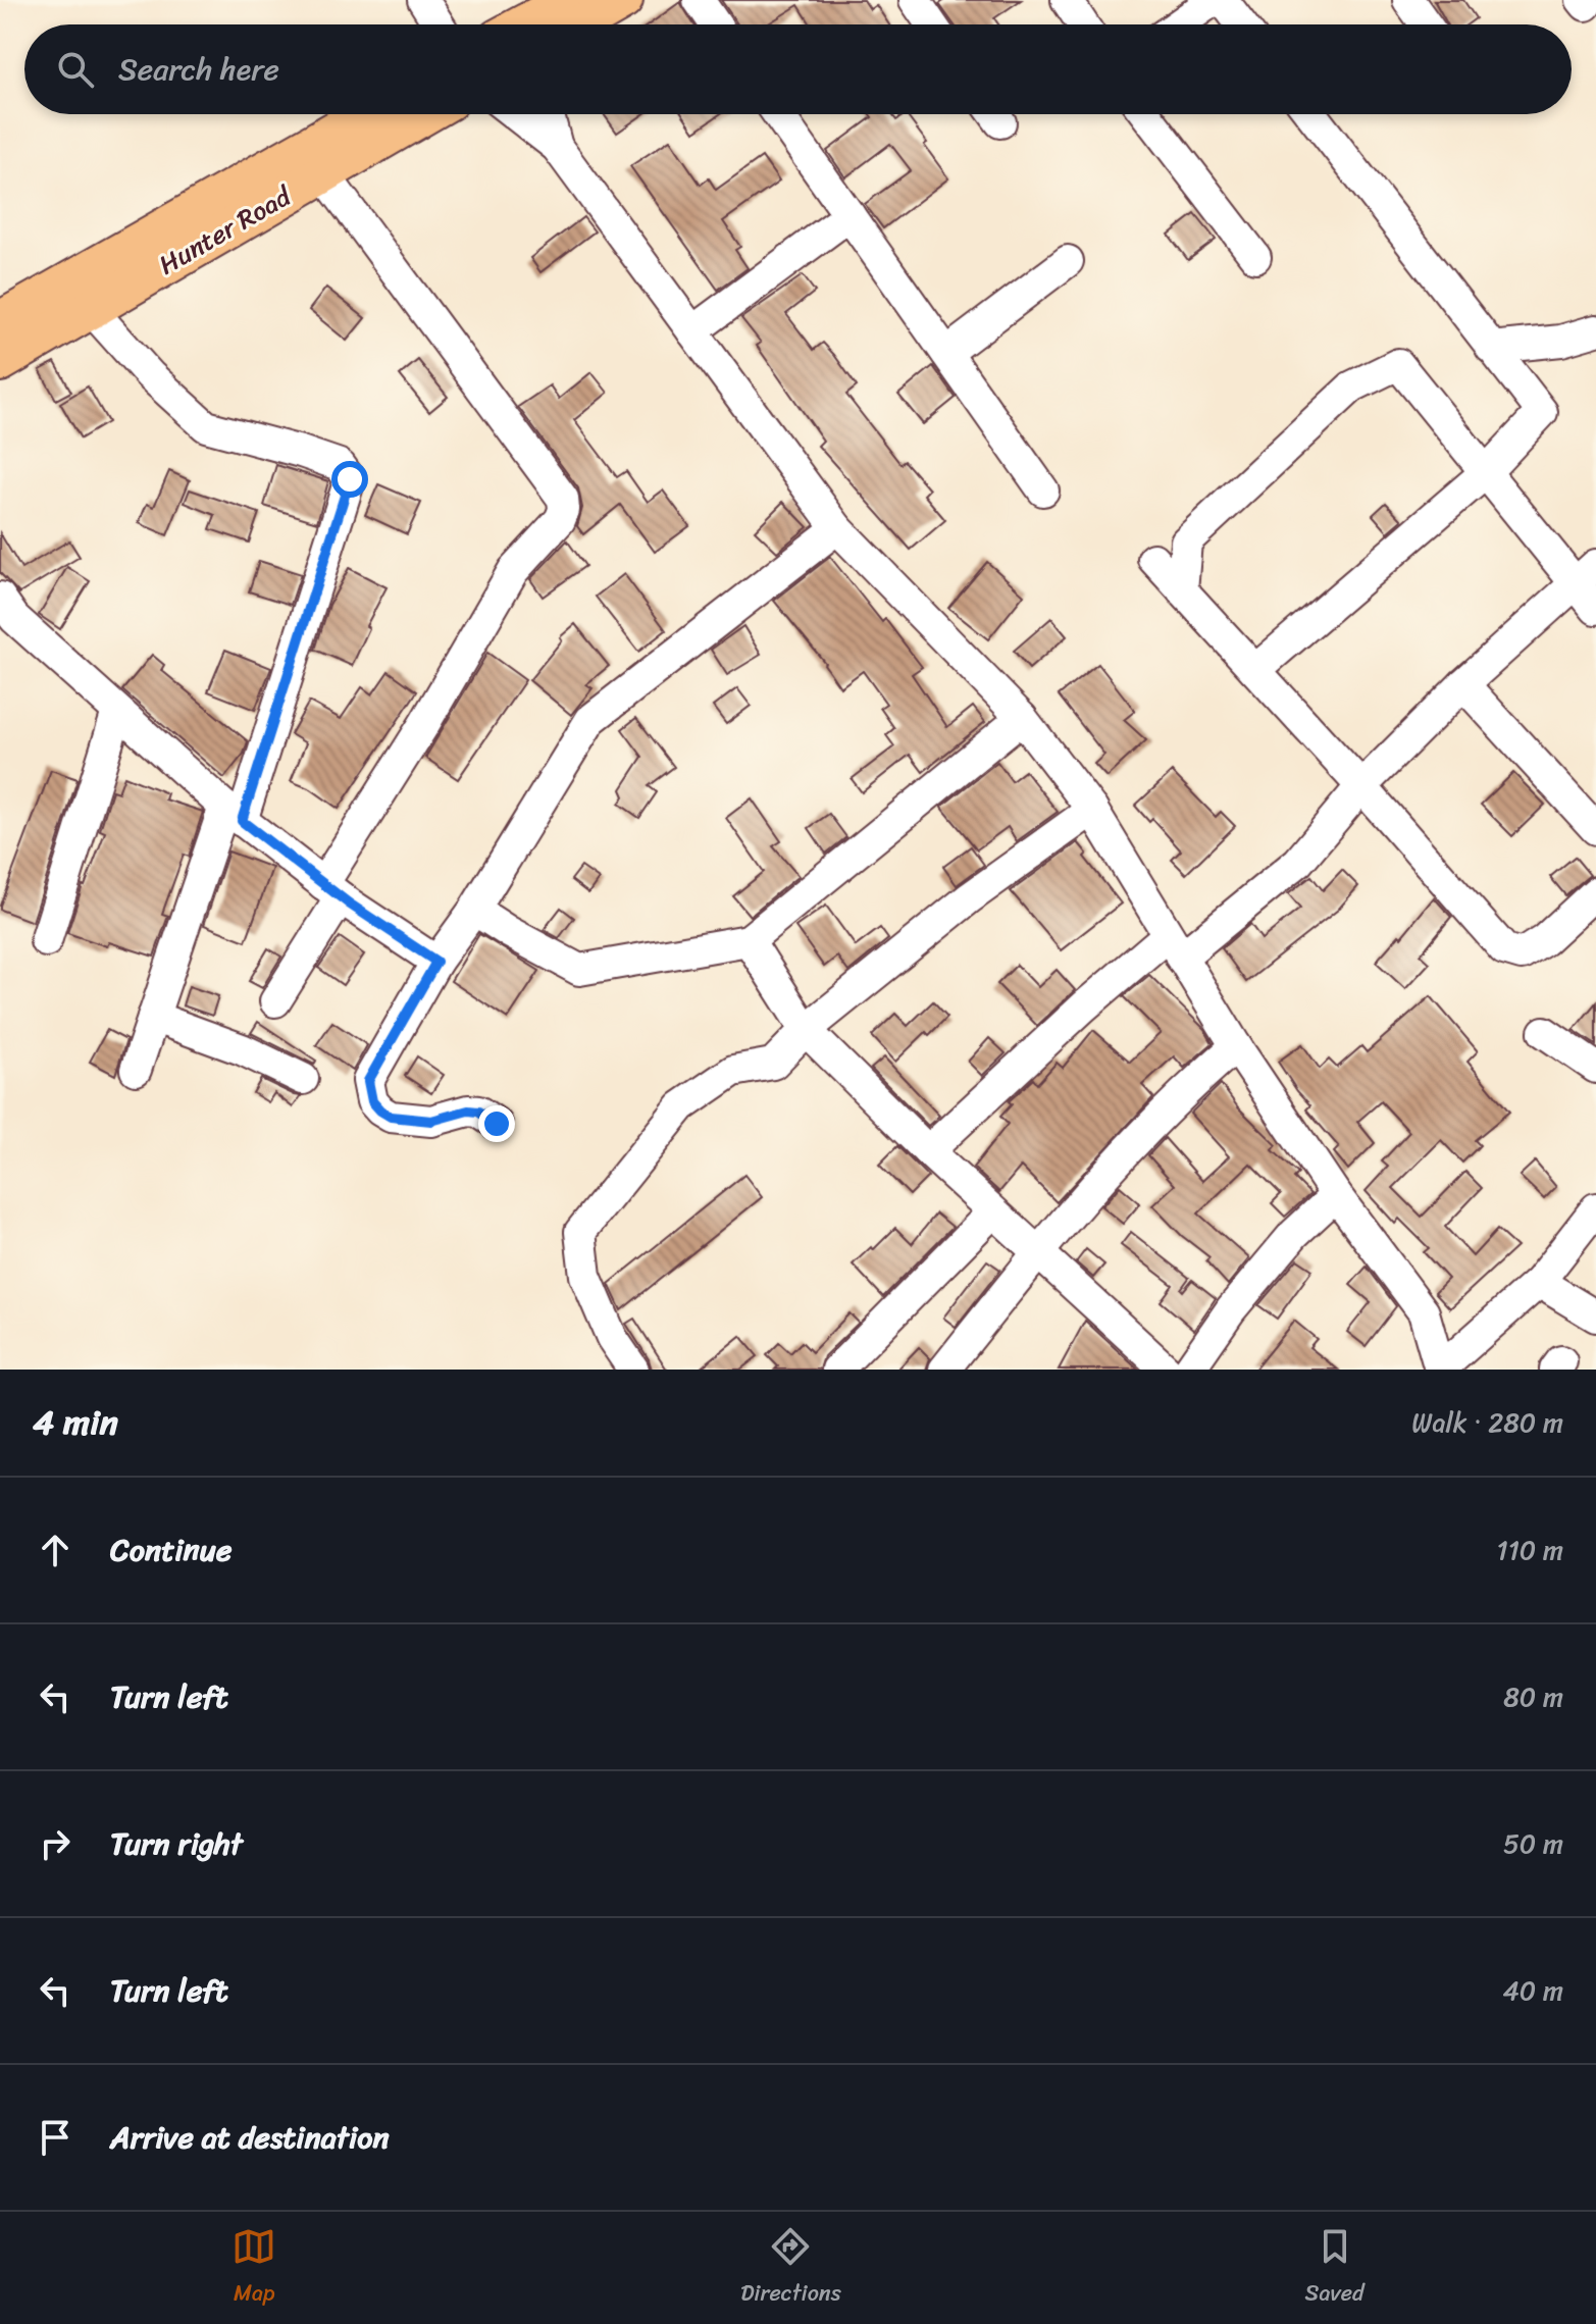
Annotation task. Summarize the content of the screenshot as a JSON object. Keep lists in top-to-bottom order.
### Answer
{
  "streets": {
    "main road": ["Hunter Road"]
  },
  "page": {
    "search": "Search here",
    "heading": ["4 min", "Walk · 280 m"],
    "list": [
      ["Continue", "110 m"],
      ["Turn left", "80 m"],
      ["Turn right", "50 m"],
      ["Turn left", "40 m"],
      "Arrive at destination"
    ],
    "nav": ["Map", "Directions", "Saved"]
  }
}
